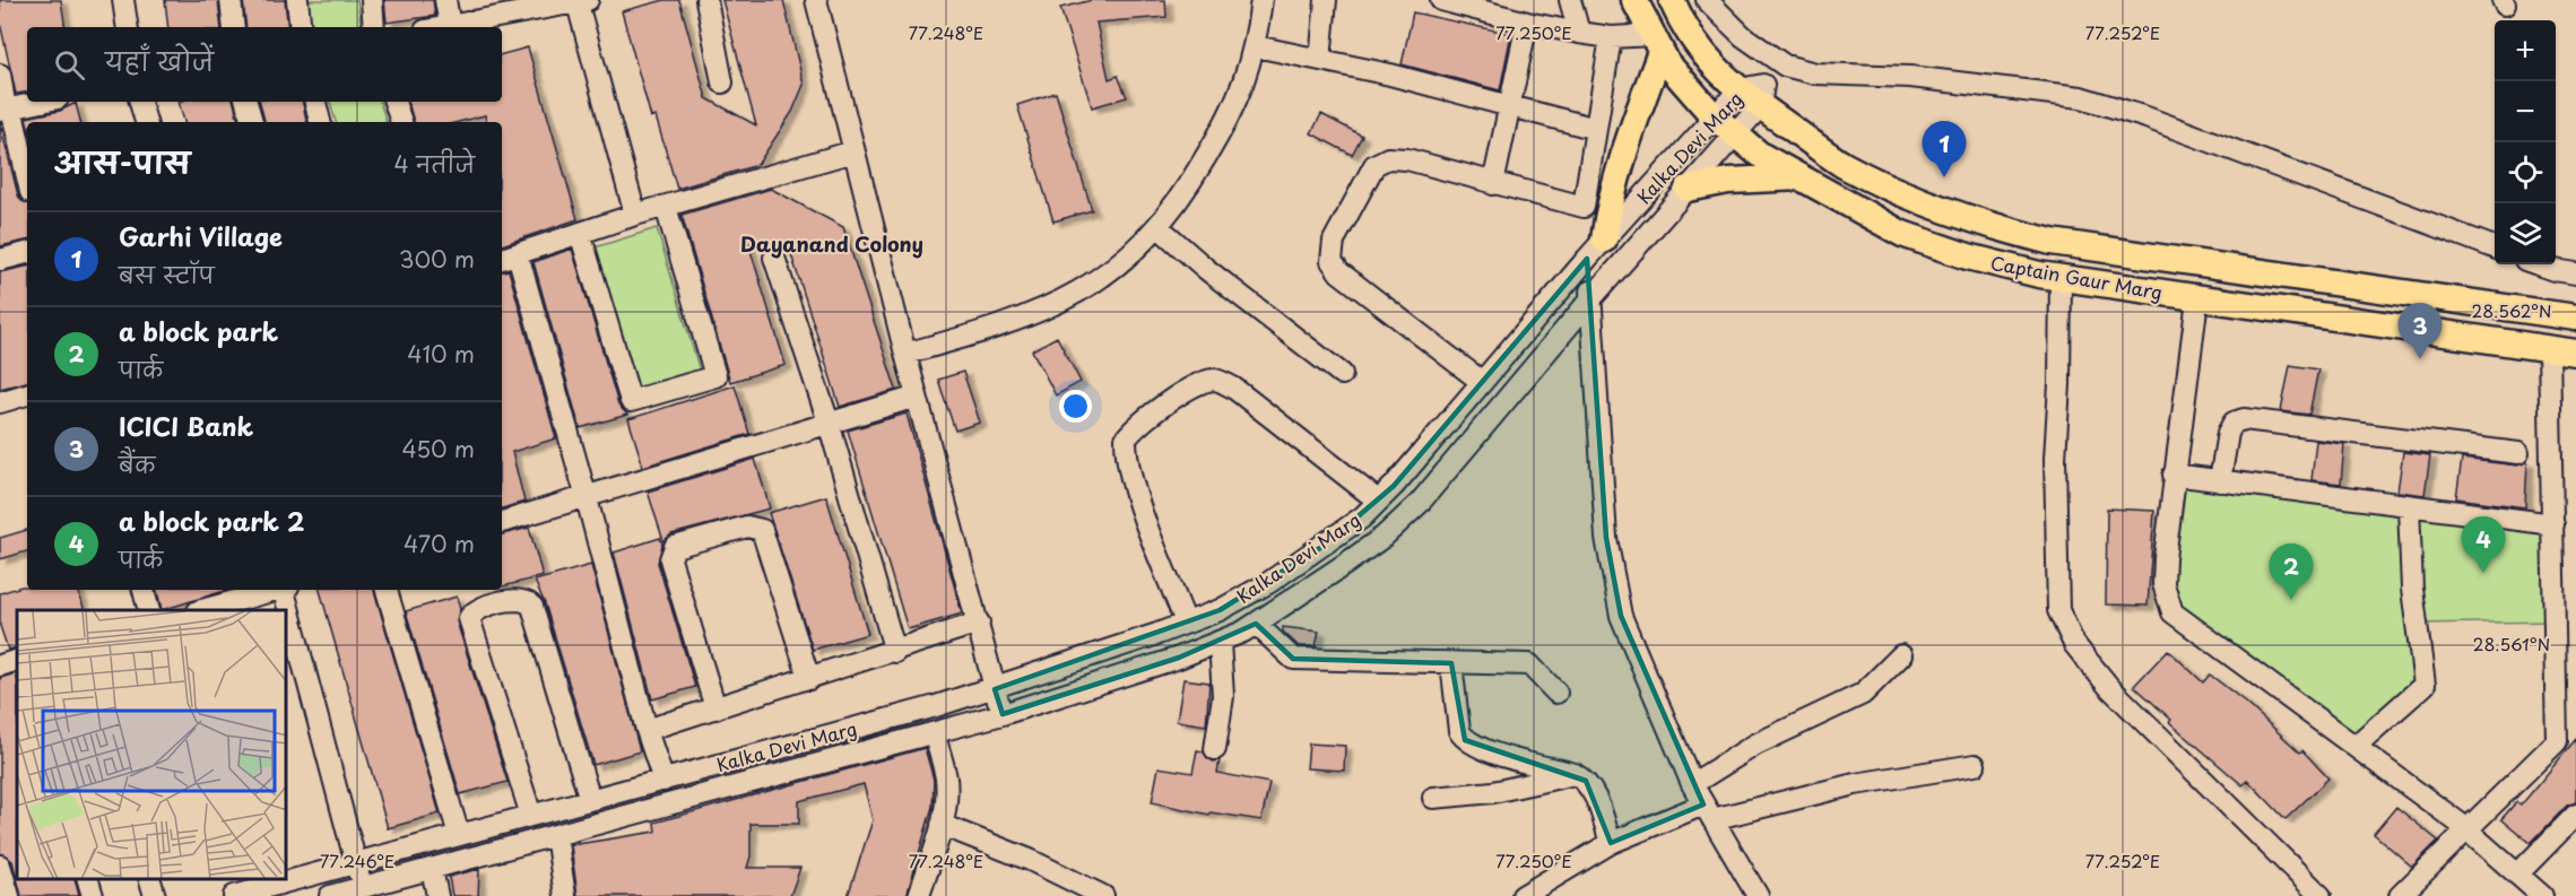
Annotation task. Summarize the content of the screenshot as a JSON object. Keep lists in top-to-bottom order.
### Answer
{
  "streets": {
    "main road": ["Captain Gaur Marg"],
    "street": ["Kalka Devi Marg"]
  },
  "crossings": [
    ["Kalka Devi Marg", "Captain Gaur Marg"]
  ],
  "districts": ["Dayanand Colony"],
  "page": {
    "map_buttons": ["+", "−"],
    "search": "यहाँ खोजें",
    "pins": [
      "1",
      "3",
      "4",
      "2"
    ],
    "heading": ["आस-पास", "4 नतीजे"],
    "list": [
      {
        "mark": "1",
        "name": "Garhi Village",
        "note": "बस स्टॉप",
        "value": "300 m"
      },
      {
        "mark": "2",
        "name": "a block park",
        "note": "पार्क",
        "value": "410 m"
      },
      {
        "mark": "3",
        "name": "ICICI Bank",
        "note": "बैंक",
        "value": "450 m"
      },
      {
        "mark": "4",
        "name": "a block park 2",
        "note": "पार्क",
        "value": "470 m"
      }
    ]
  },
  "coordinates": [
    "77.248°E",
    "77.250°E",
    "77.252°E",
    "28.562°N",
    "28.561°N",
    "77.246°E"
  ]
}
